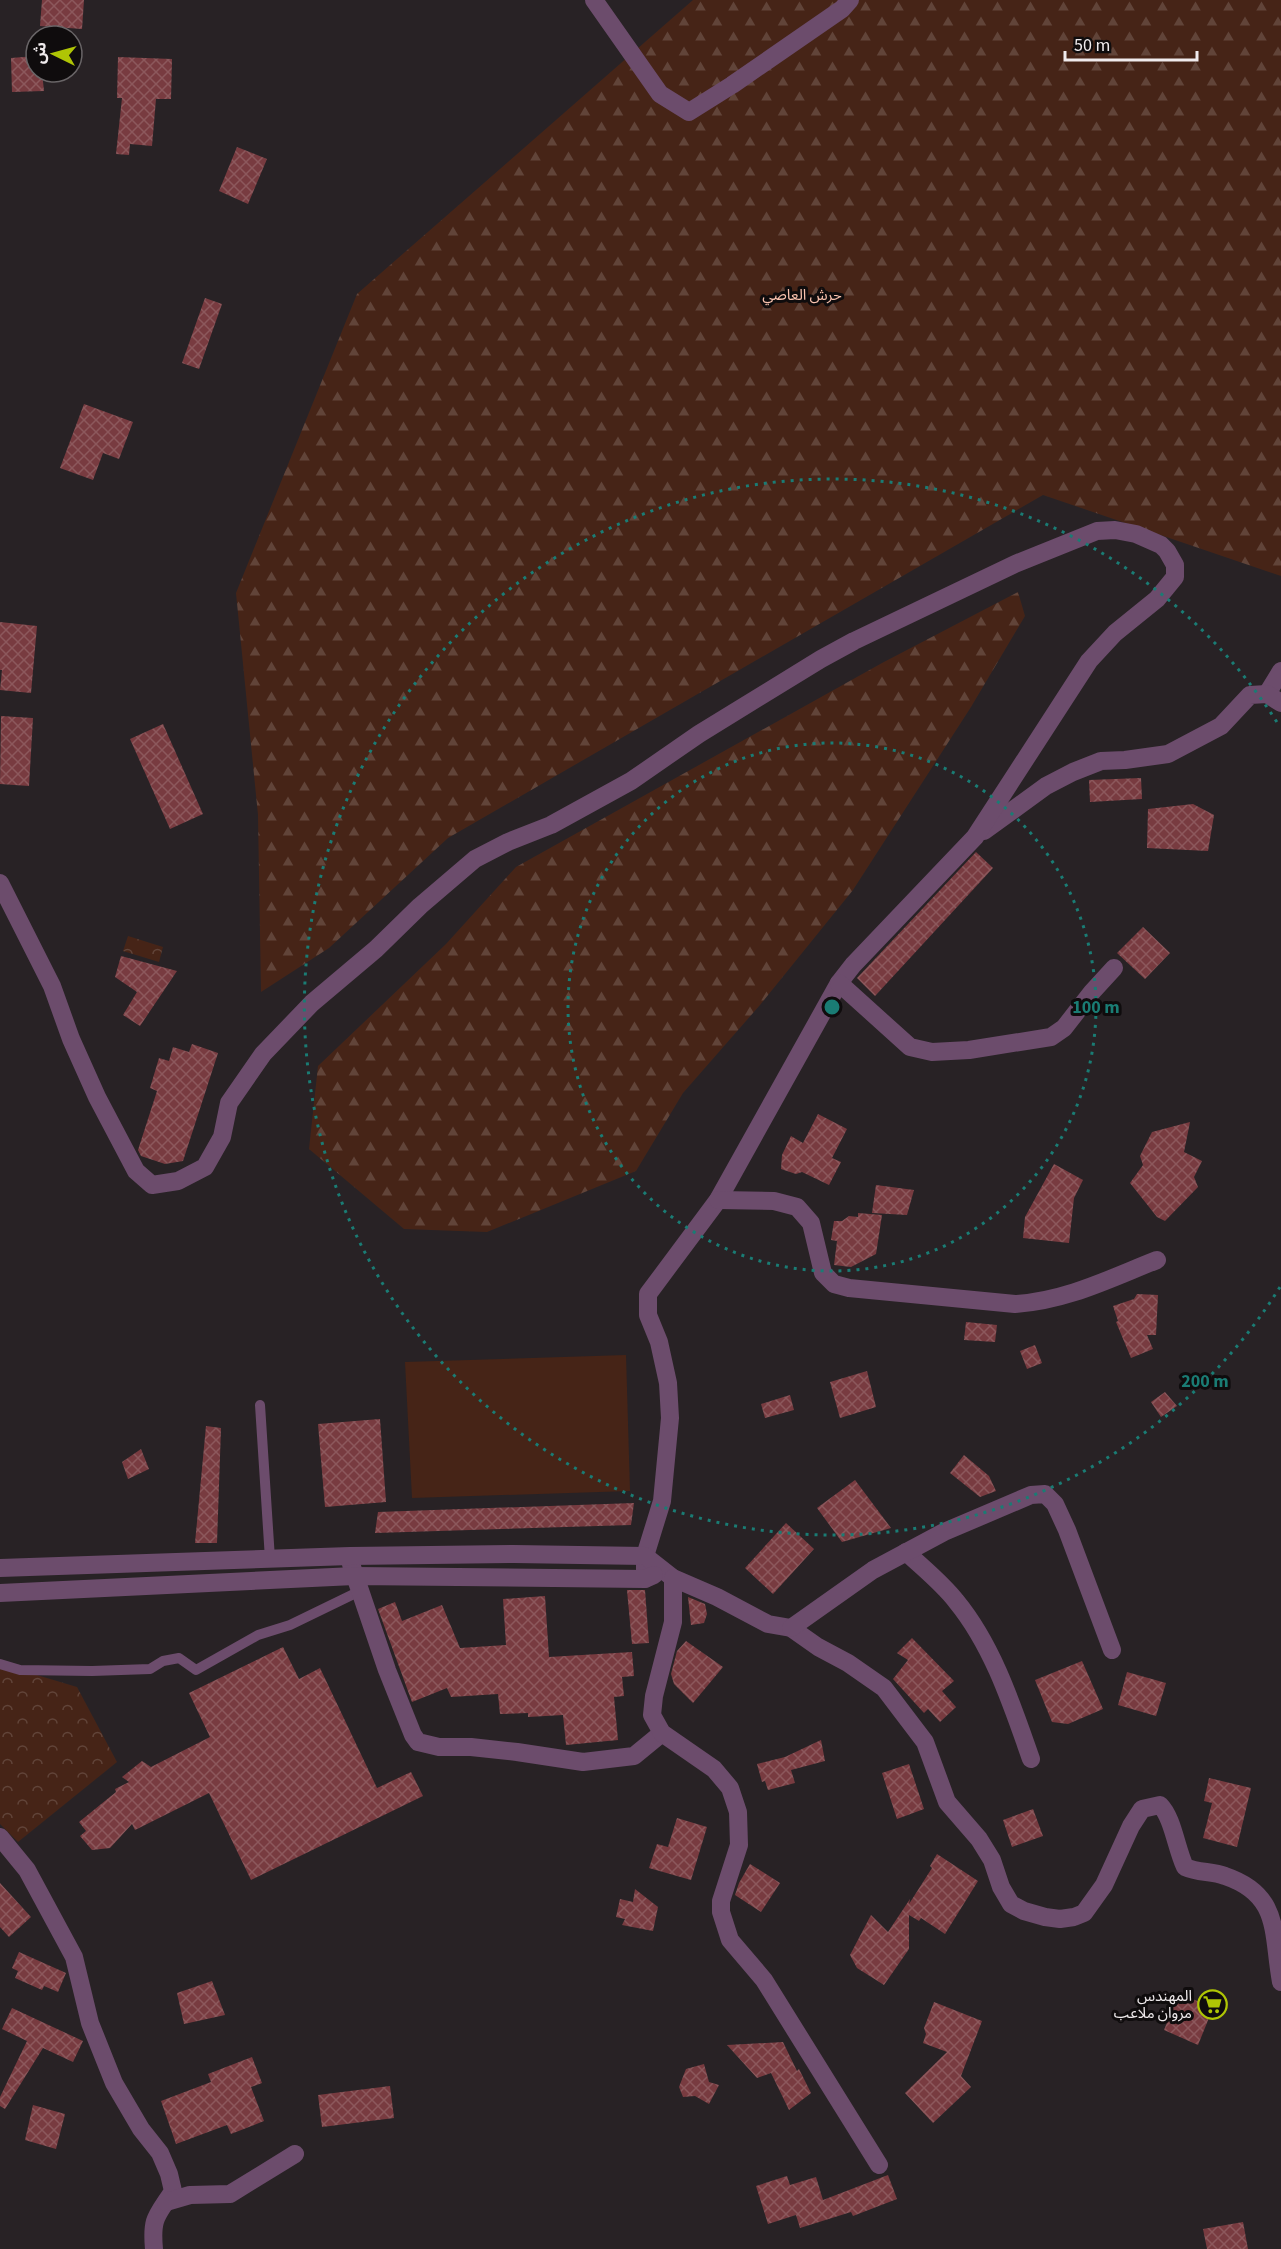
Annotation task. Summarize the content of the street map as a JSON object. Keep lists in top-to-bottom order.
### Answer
{
  "parks": ["حرش العاصي"],
  "places": {
    "supermarket": ["المهندس مروان ملاعب"]
  },
  "scale_bar": "50 m",
  "north": "left",
  "rings": ["100 m", "200 m"]
}
